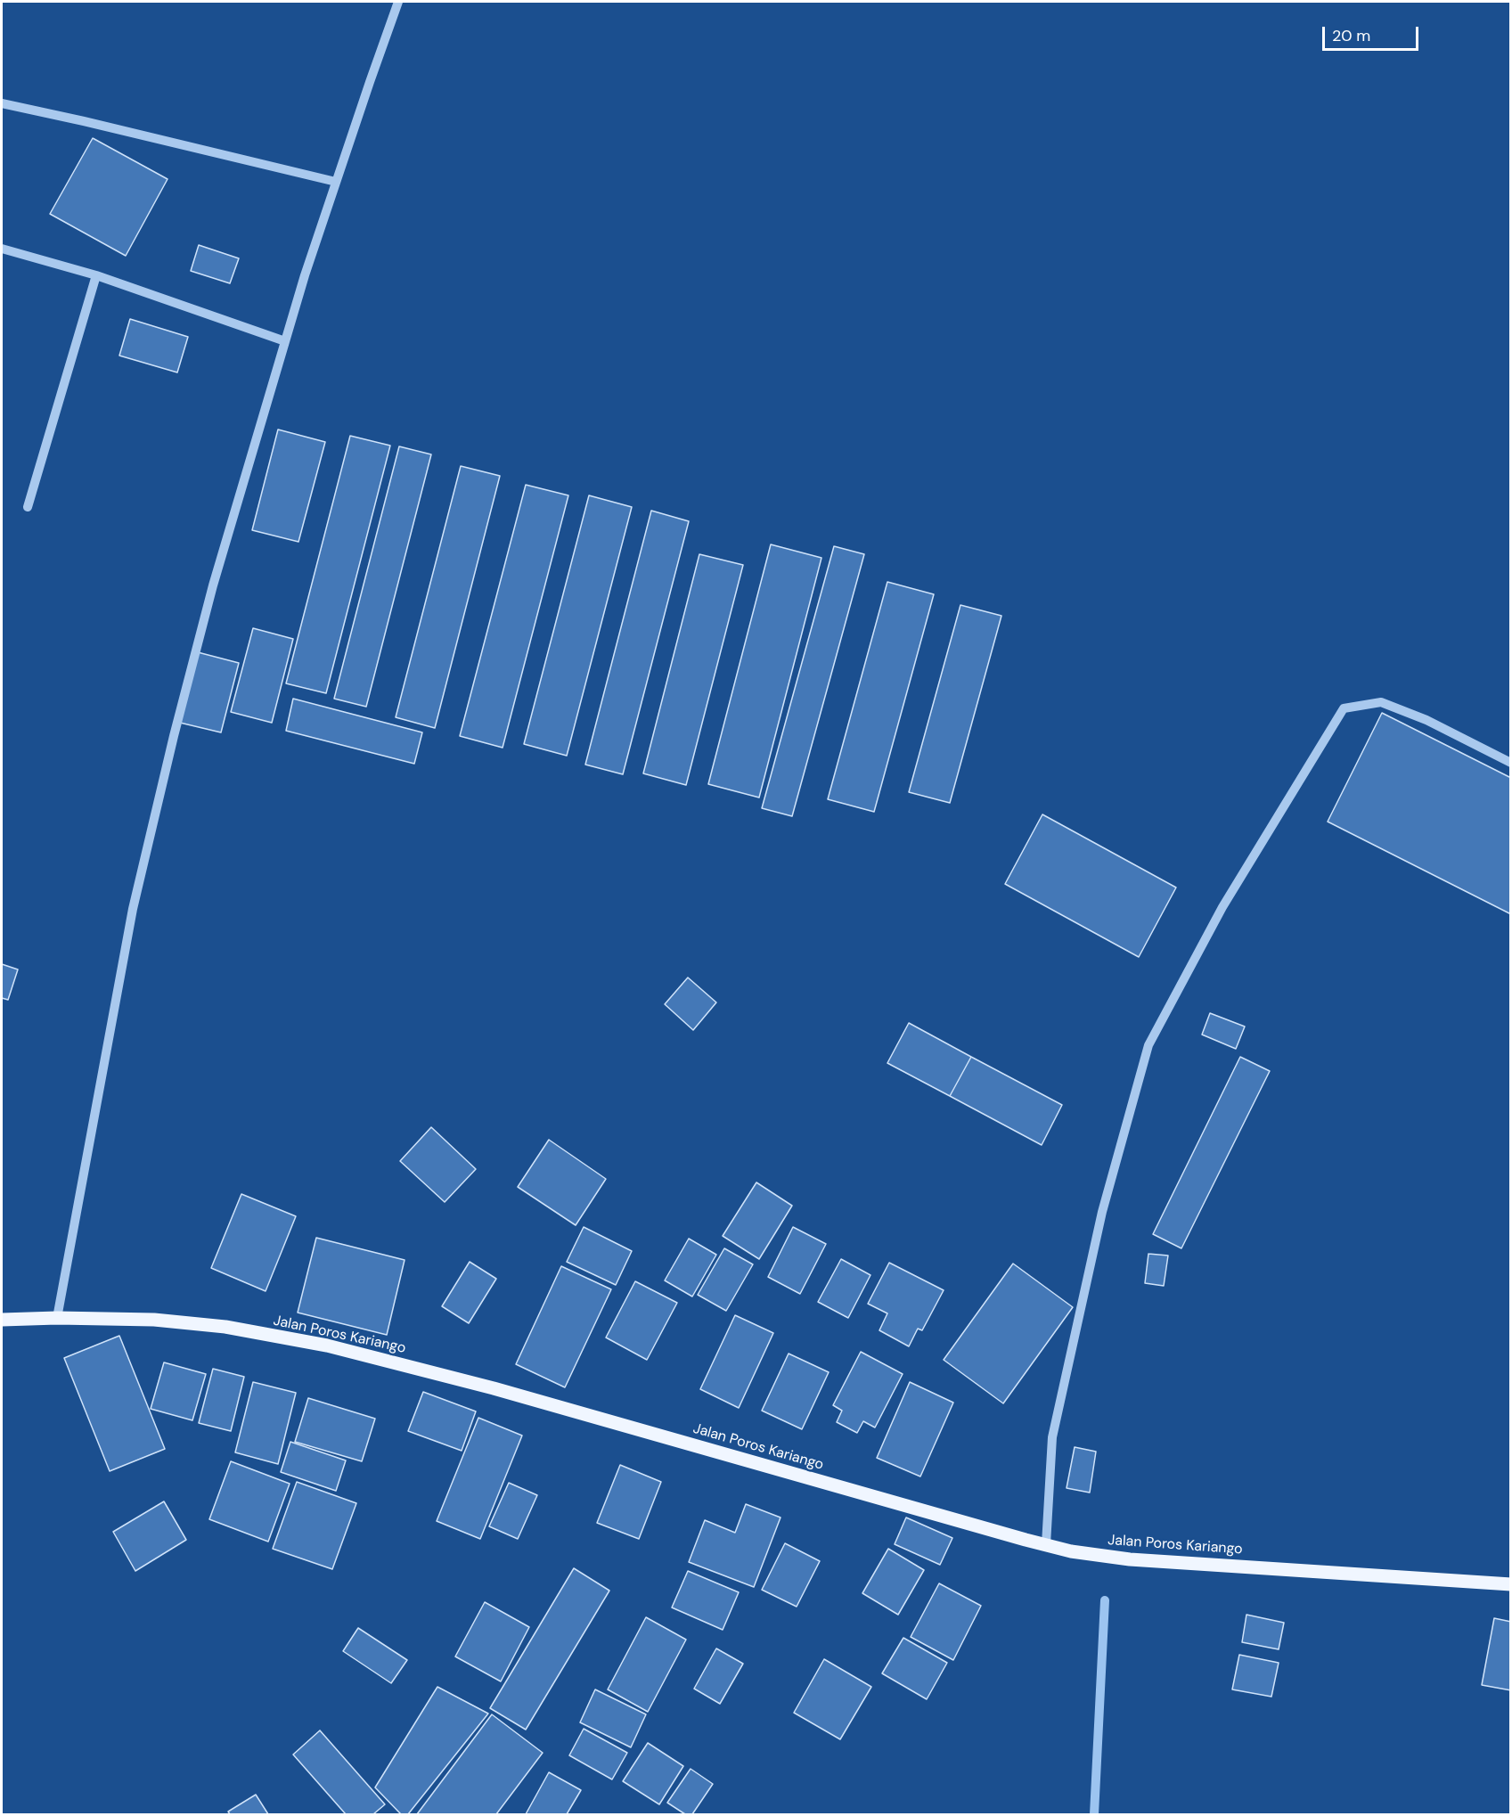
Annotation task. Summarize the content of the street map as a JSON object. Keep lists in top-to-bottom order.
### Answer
{
  "streets": {
    "main road": ["Jalan Poros Kariango"]
  },
  "scale_bar": "20 m"
}
